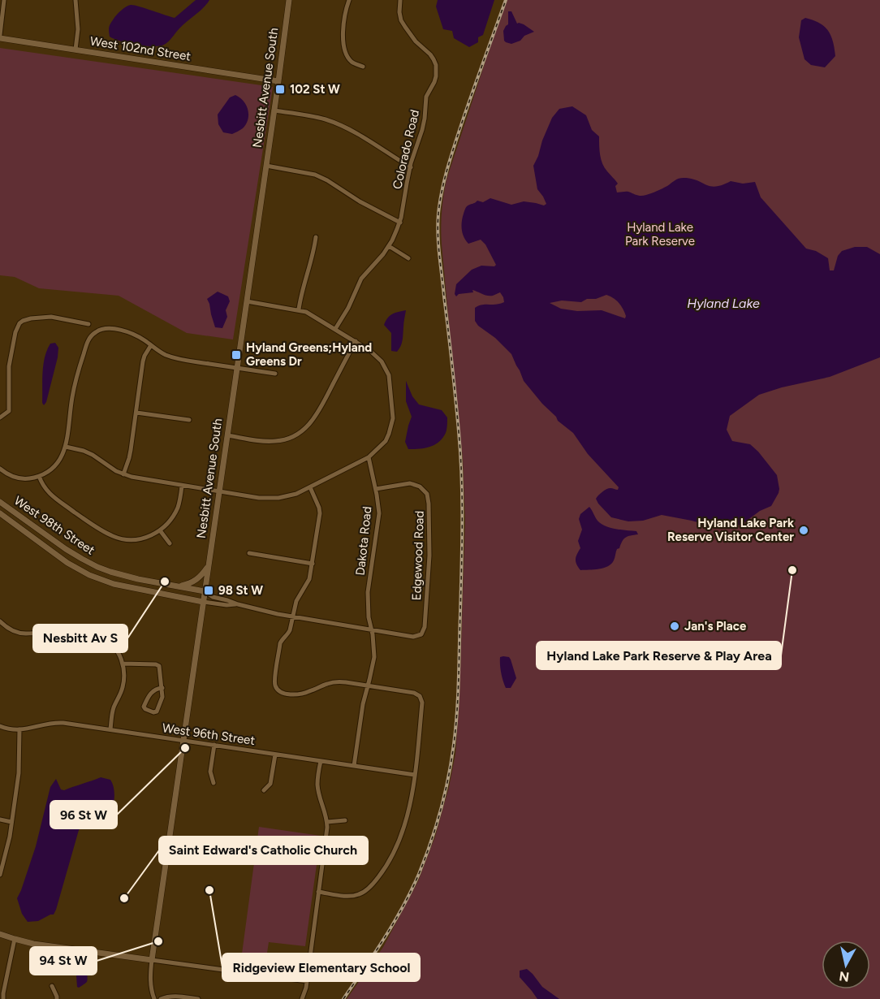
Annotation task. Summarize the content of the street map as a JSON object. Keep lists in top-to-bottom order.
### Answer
{
  "streets": {
    "street": [
      "West 102nd Street",
      "Nesbitt Avenue South",
      "Colorado Road",
      "West 98th Street",
      "Dakota Road",
      "Edgewood Road",
      "West 96th Street"
    ]
  },
  "crossings": [
    ["West 102nd Street", "Nesbitt Avenue South"],
    ["Nesbitt Avenue South", "West 98th Street"],
    ["Nesbitt Avenue South", "West 96th Street"],
    ["West 98th Street", "Dakota Road"],
    ["West 98th Street", "Edgewood Road"],
    ["Dakota Road", "Edgewood Road"],
    ["Dakota Road", "West 96th Street"]
  ],
  "water": ["Hyland Lake"],
  "parks": ["Hyland Lake Park Reserve"],
  "places": {
    "transit": ["102 St W", "Hyland Greens;Hyland Greens Dr", "98 St W"],
    "other": [
      "Hyland Lake Park Reserve Visitor Center",
      "Hyland Lake Park Reserve & Play Area",
      "Nesbitt Av S",
      "Jan's Place",
      "96 St W",
      "Ridgeview Elementary School",
      "Saint Edward's Catholic Church",
      "94 St W"
    ]
  },
  "north": "bottom"
}
